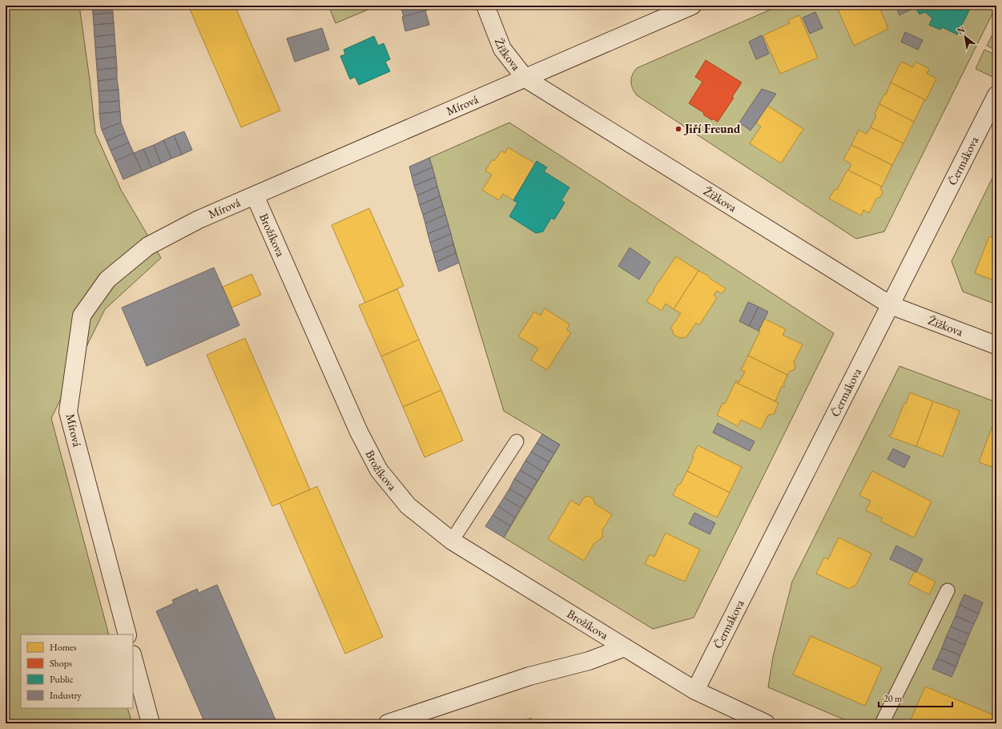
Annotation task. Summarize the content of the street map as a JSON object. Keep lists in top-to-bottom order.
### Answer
{
  "streets": {
    "street": [
      "Žižkova",
      "Mírová",
      "Čermákova",
      "Brožíkova"
    ]
  },
  "crossings": [
    ["Žižkova", "Mírová"],
    ["Žižkova", "Čermákova"],
    ["Mírová", "Brožíkova"],
    ["Čermákova", "Brožíkova"]
  ],
  "places": ["Jiří Freund"],
  "legend": [
    "Homes",
    "Shops",
    "Public",
    "Industry"
  ],
  "scale_bar": "20 m",
  "north": "top left"
}
